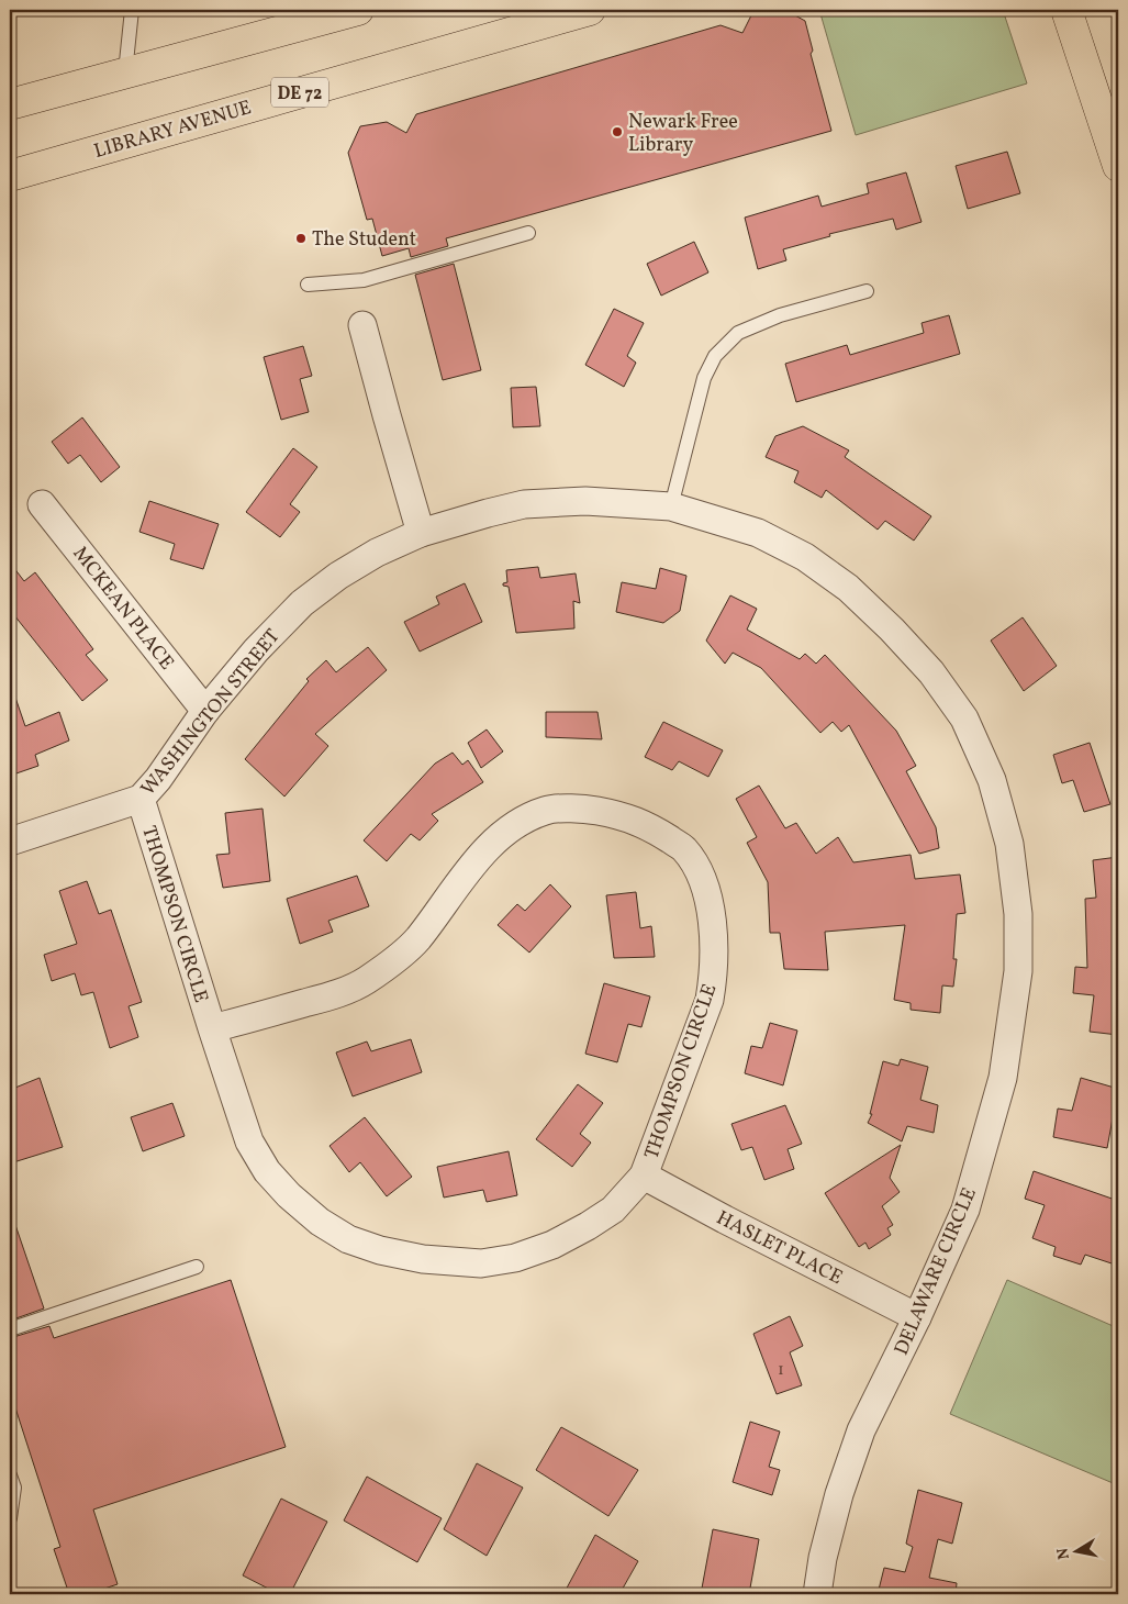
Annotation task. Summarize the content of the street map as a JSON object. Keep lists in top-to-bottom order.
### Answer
{
  "streets": {
    "main road": ["DE 72", "LIBRARY AVENUE"],
    "street": [
      "MCKEAN PLACE",
      "WASHINGTON STREET",
      "THOMPSON CIRCLE",
      "HASLET PLACE",
      "DELAWARE CIRCLE"
    ]
  },
  "crossings": [
    ["MCKEAN PLACE", "WASHINGTON STREET"],
    ["WASHINGTON STREET", "THOMPSON CIRCLE"],
    ["WASHINGTON STREET", "DELAWARE CIRCLE"],
    ["THOMPSON CIRCLE", "HASLET PLACE"],
    ["HASLET PLACE", "DELAWARE CIRCLE"]
  ],
  "places": ["Newark Free Library", "The Student"],
  "house_numbers": ["1"],
  "north": "left"
}
